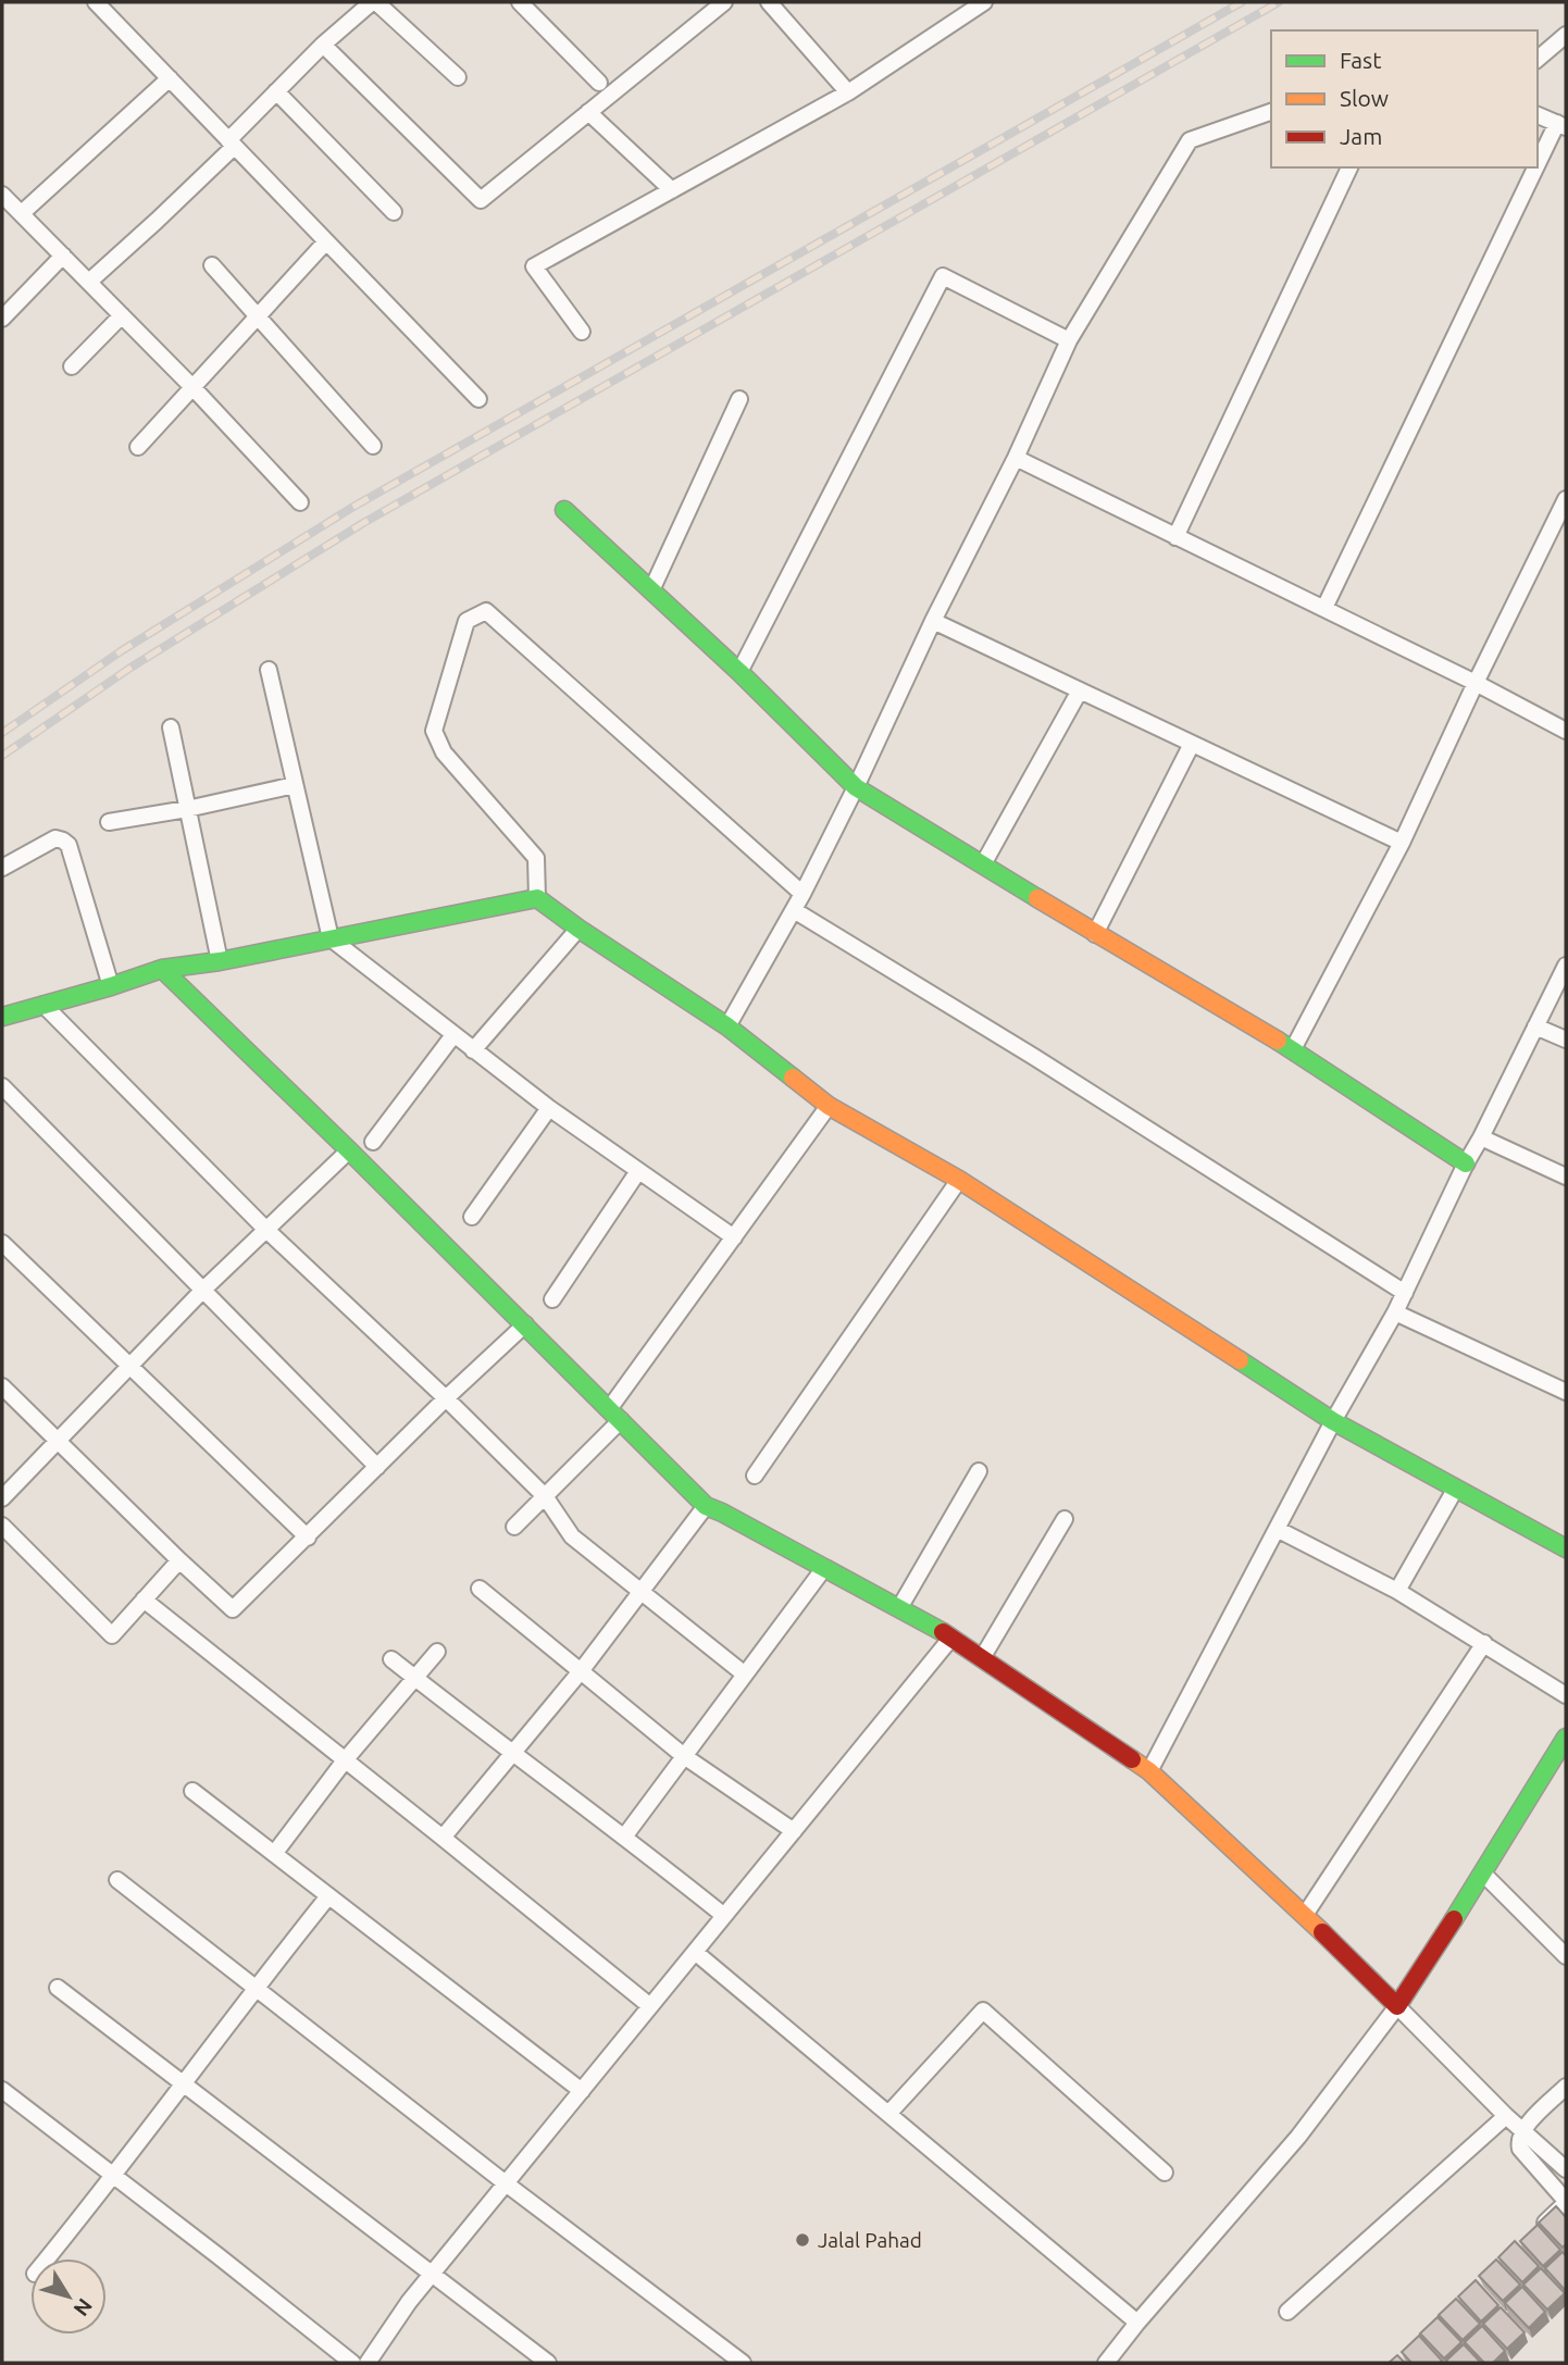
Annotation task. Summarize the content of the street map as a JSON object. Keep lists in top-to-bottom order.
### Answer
{
  "places": ["Jalal Pahad"],
  "legend": ["Fast", "Slow", "Jam"],
  "north": "bottom right"
}
